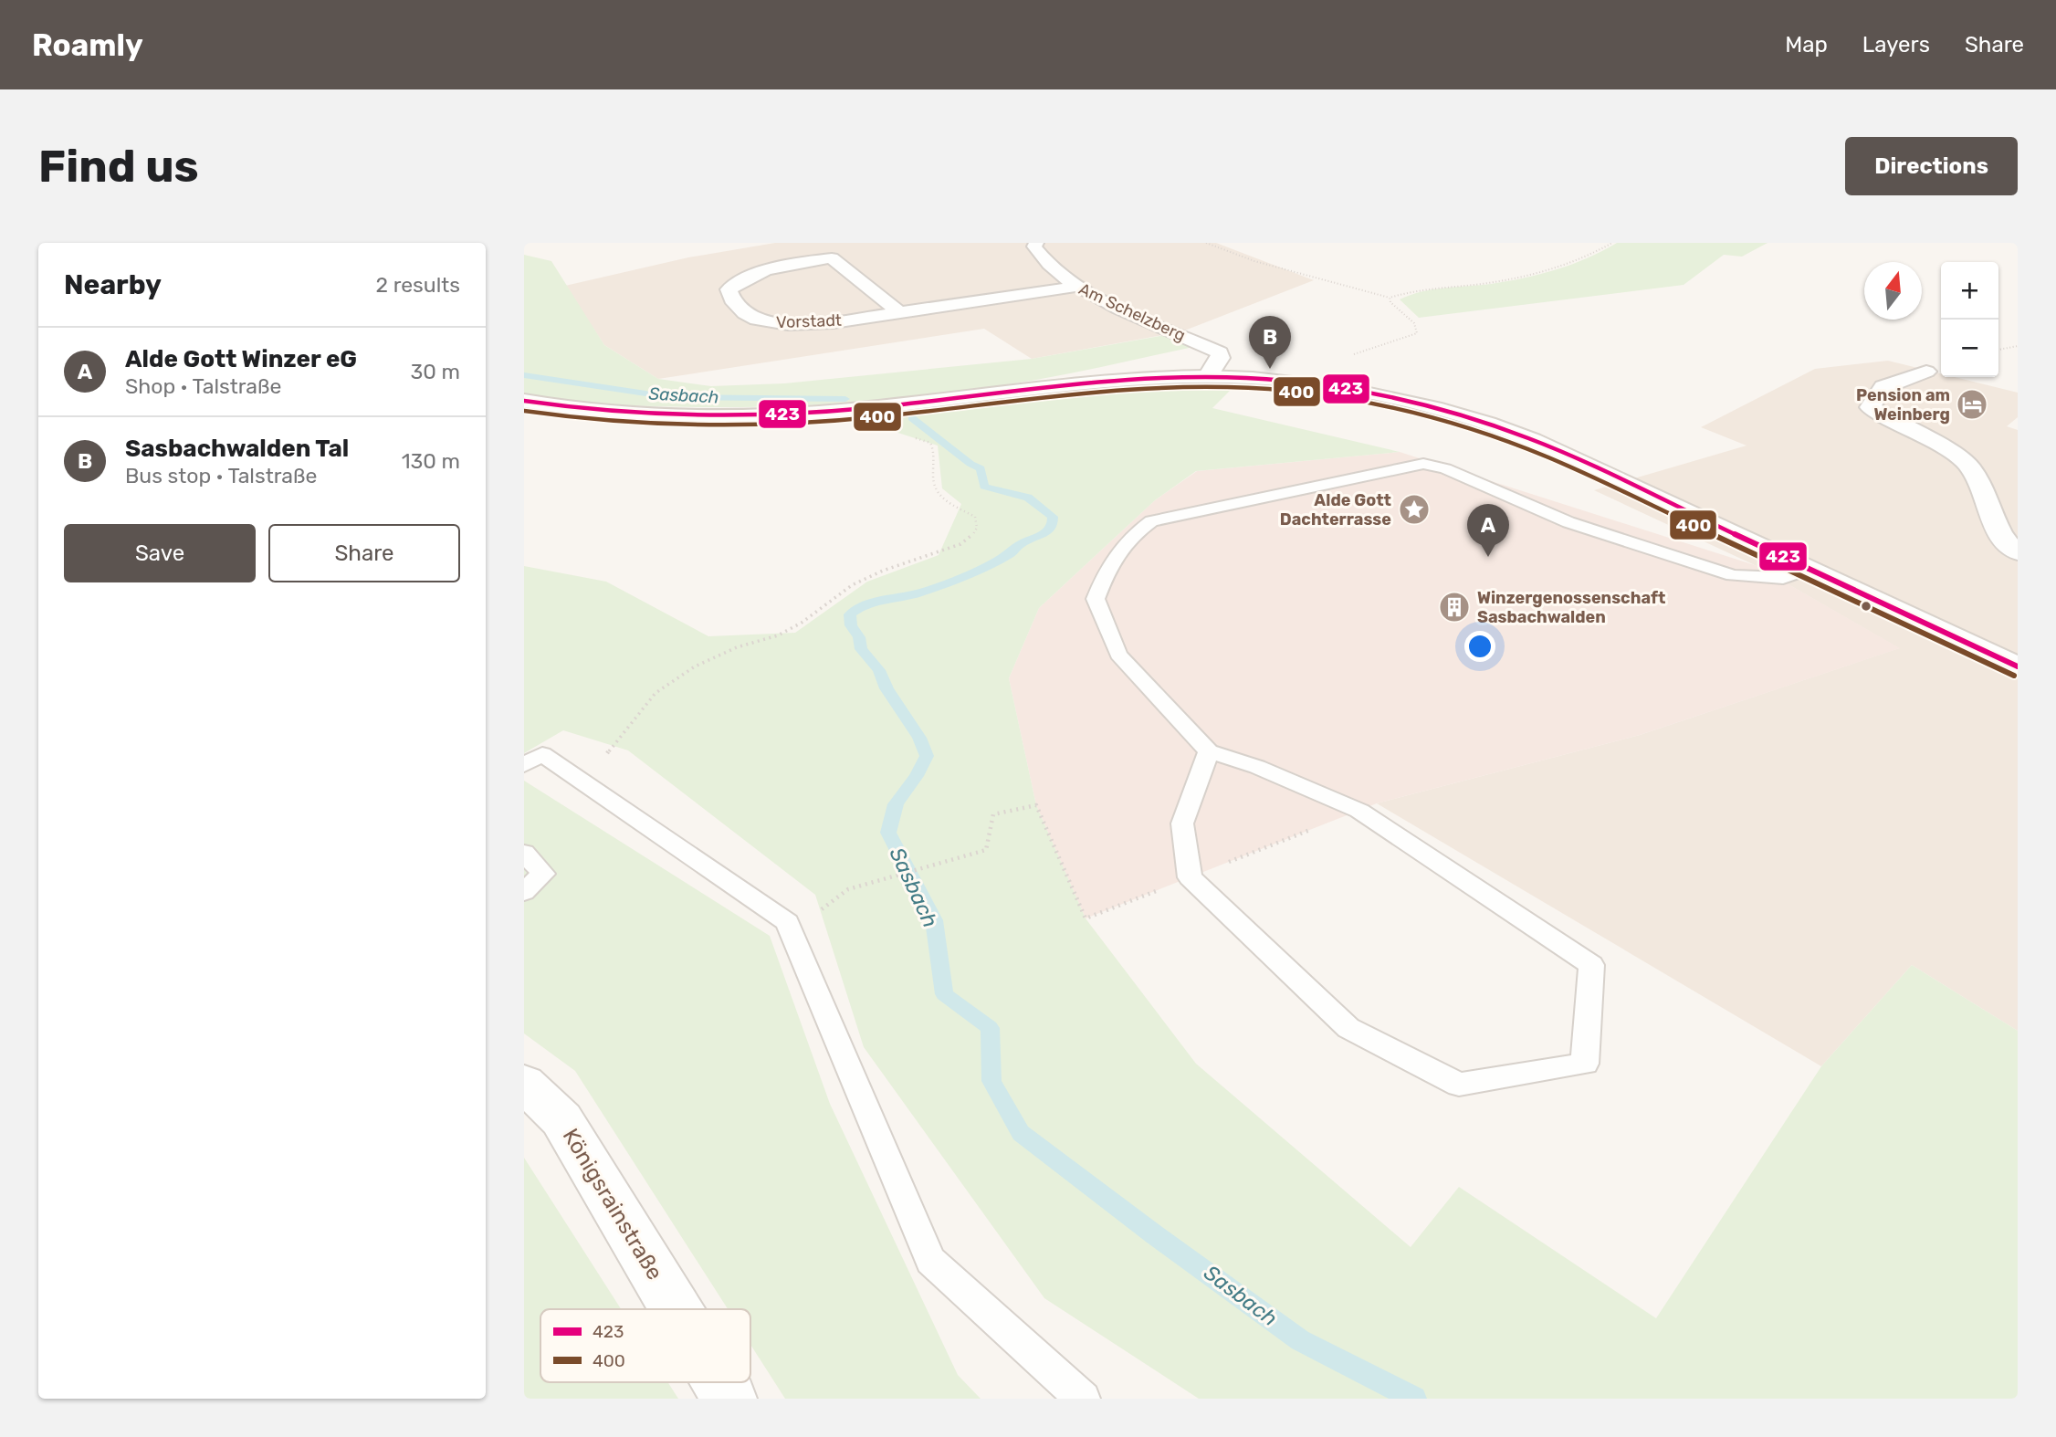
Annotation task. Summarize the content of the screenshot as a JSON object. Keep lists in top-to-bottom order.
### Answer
{
  "streets": {
    "street": ["Am Schelzberg", "Vorstadt", "Königsrainstraße"]
  },
  "crossings": [
    ["Am Schelzberg", "Vorstadt"]
  ],
  "water": ["Sasbach"],
  "places": {
    "hotel": ["Pension am Weinberg"],
    "place": ["Alde Gott Dachterrasse"],
    "building": ["Winzergenossenschaft Sasbachwalden"]
  },
  "lines": ["transit line 423", "transit line 400"],
  "legend": ["423", "400"],
  "north": "top",
  "page": {
    "header": "Roamly",
    "nav": ["Map", "Layers", "Share"],
    "buttons": [
      "Directions",
      ["Save", "Share"]
    ],
    "title": "Find us",
    "heading": ["Nearby", "2 results"],
    "map_buttons": ["+", "−"],
    "pins": ["B", "A"],
    "list": [
      {
        "mark": "A",
        "name": "Alde Gott Winzer eG",
        "note": "Shop · Talstraße",
        "value": "30 m"
      },
      {
        "mark": "B",
        "name": "Sasbachwalden Tal",
        "note": "Bus stop · Talstraße",
        "value": "130 m"
      }
    ]
  }
}
